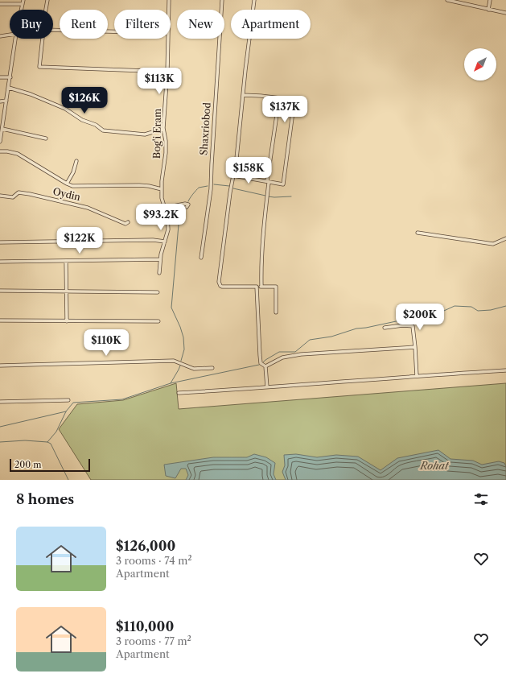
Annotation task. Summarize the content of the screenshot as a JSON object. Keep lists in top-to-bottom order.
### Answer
{
  "streets": {
    "street": ["Shaxriobod", "Bog'i Eram", "Oydin"]
  },
  "water": ["Rohat"],
  "scale_bar": "200 m",
  "north": "bottom left",
  "page": {
    "chip": [
      "Buy",
      "Rent",
      "Filters",
      "New",
      "Apartment"
    ],
    "price": [
      "$113K",
      "$126K",
      "$137K",
      "$158K",
      "$93.2K",
      "$122K",
      "$200K",
      "$110K"
    ],
    "scale": "200 m",
    "heading": "8 homes",
    "list": [
      {
        "name": "$126,000",
        "note": "3 rooms · 74 m² · Apartment"
      },
      {
        "name": "$110,000",
        "note": "3 rooms · 77 m² · Apartment"
      }
    ]
  }
}
